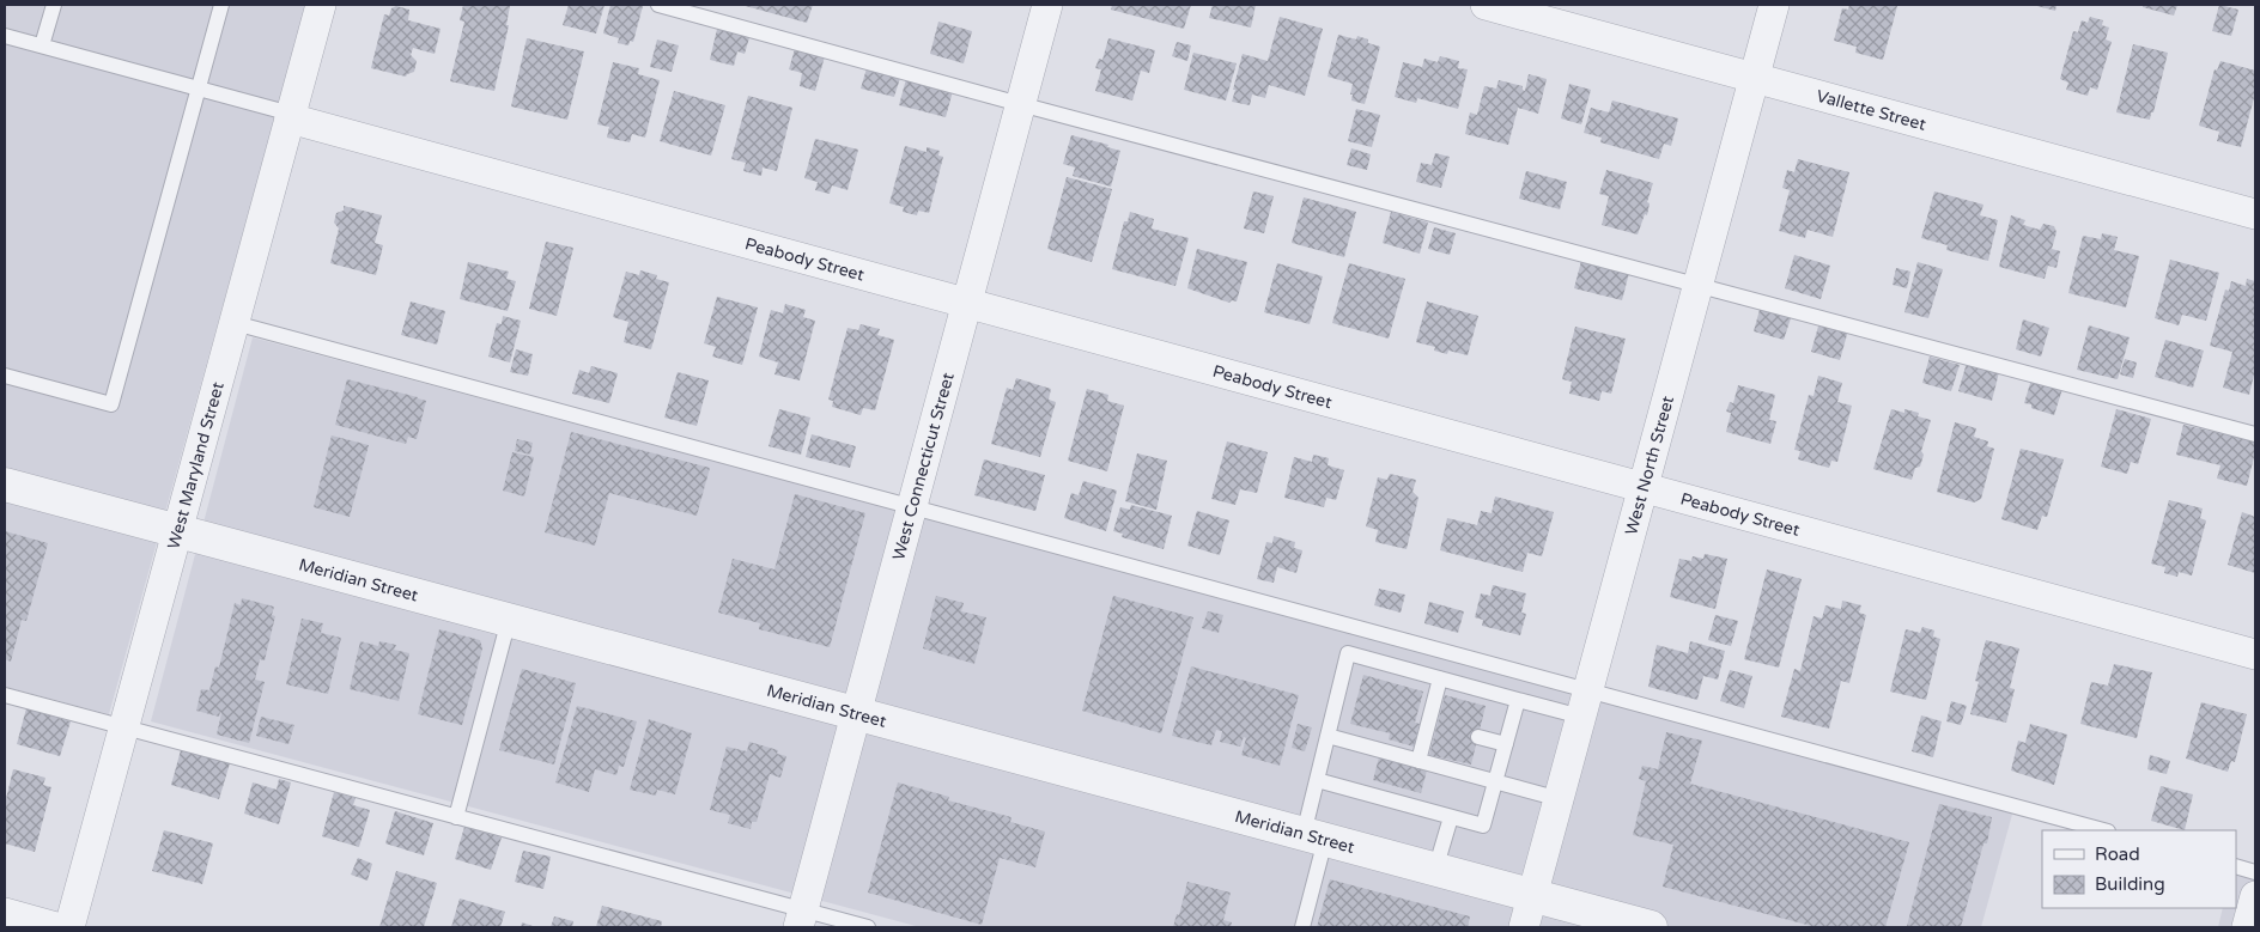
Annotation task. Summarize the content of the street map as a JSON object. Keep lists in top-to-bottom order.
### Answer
{
  "streets": {
    "street": [
      "Vallette Street",
      "Peabody Street",
      "West Maryland Street",
      "West Connecticut Street",
      "West North Street",
      "Meridian Street"
    ]
  },
  "crossings": [
    ["Vallette Street", "West North Street"],
    ["Peabody Street", "West Maryland Street"],
    ["Peabody Street", "West Connecticut Street"],
    ["Peabody Street", "West North Street"],
    ["West Maryland Street", "Meridian Street"],
    ["West Connecticut Street", "Meridian Street"],
    ["West North Street", "Meridian Street"]
  ],
  "legend": ["Road", "Building"]
}
